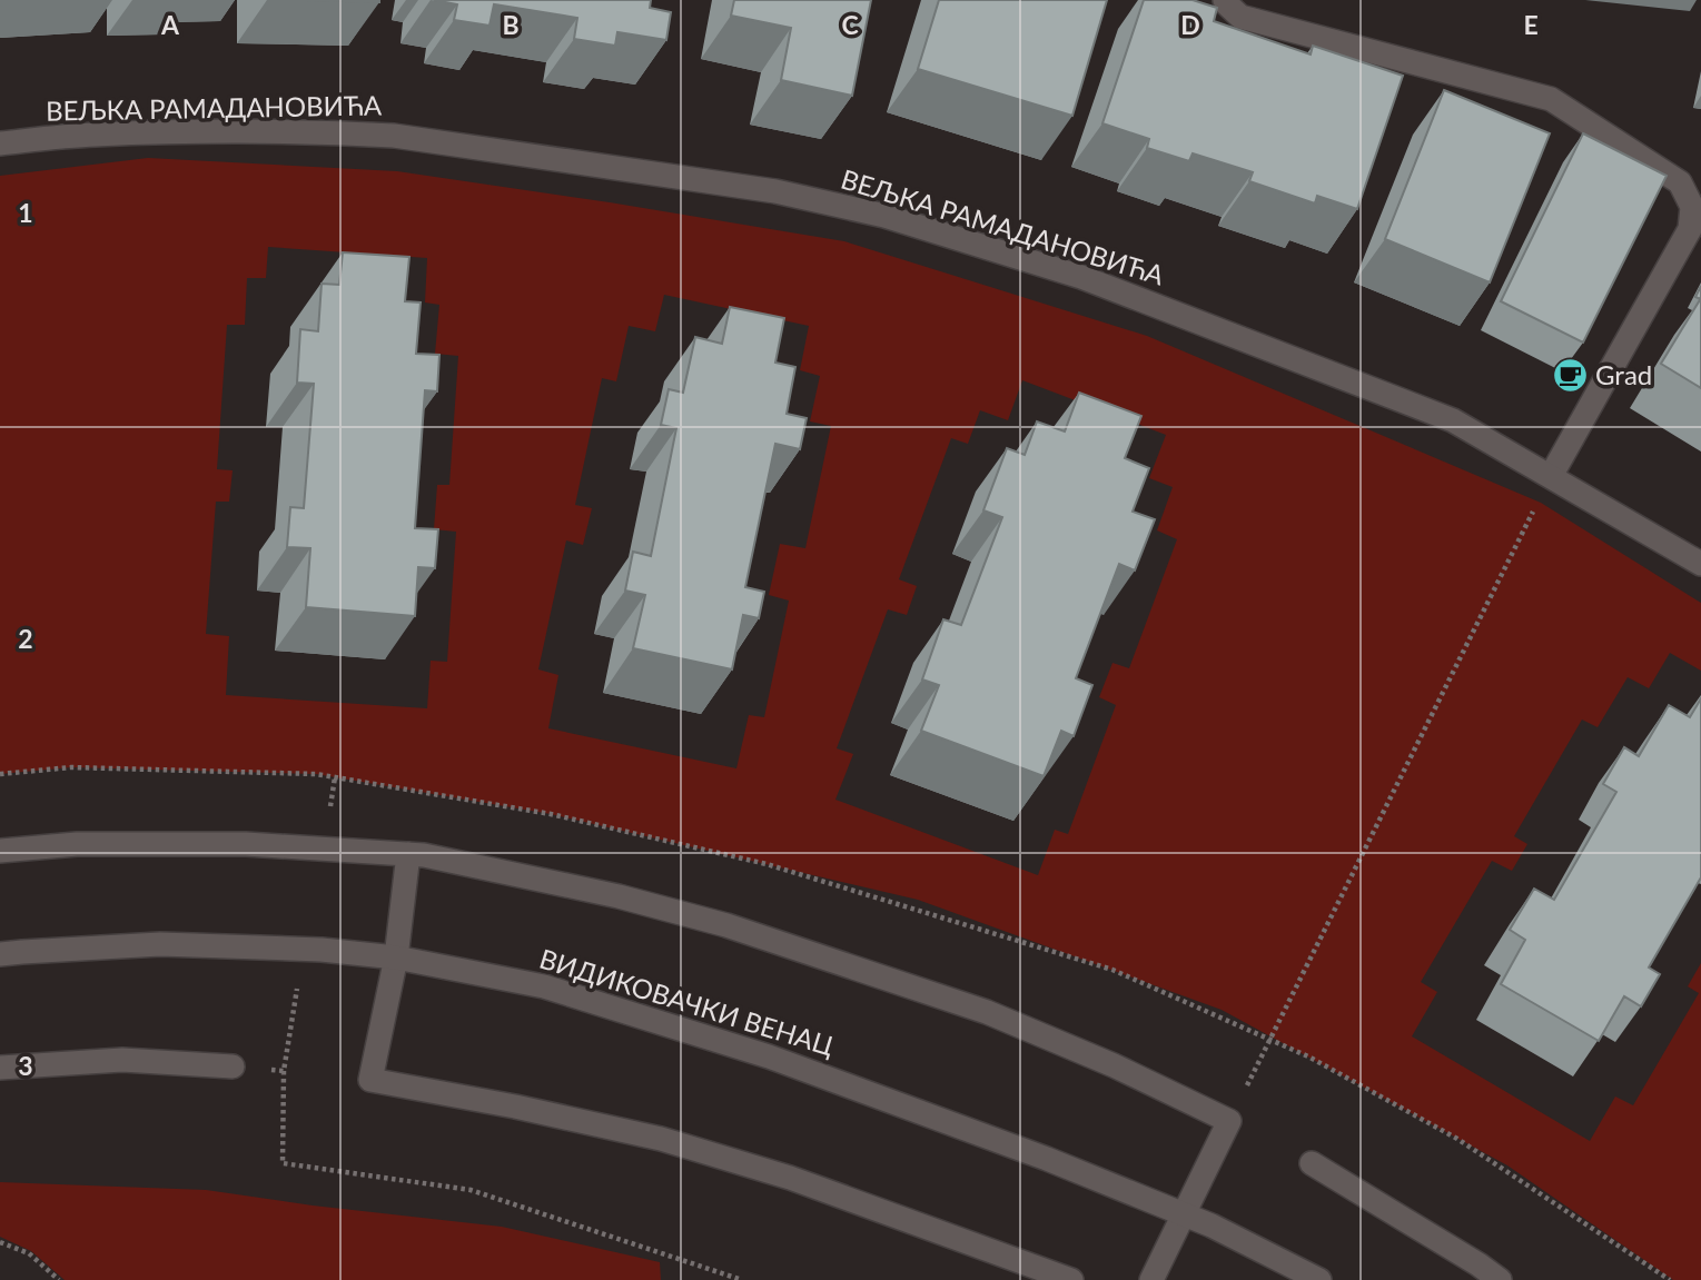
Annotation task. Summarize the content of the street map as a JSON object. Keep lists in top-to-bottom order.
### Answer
{
  "streets": {
    "street": ["ВЕЉКА РАМАДАНОВИЋА", "ВИДИКОВАЧКИ ВЕНАЦ"]
  },
  "places": {
    "cafe": ["Grad"]
  },
  "grid": {
    "columns": [
      "A",
      "B",
      "C",
      "D",
      "E"
    ],
    "rows": ["1", "2", "3"]
  }
}
